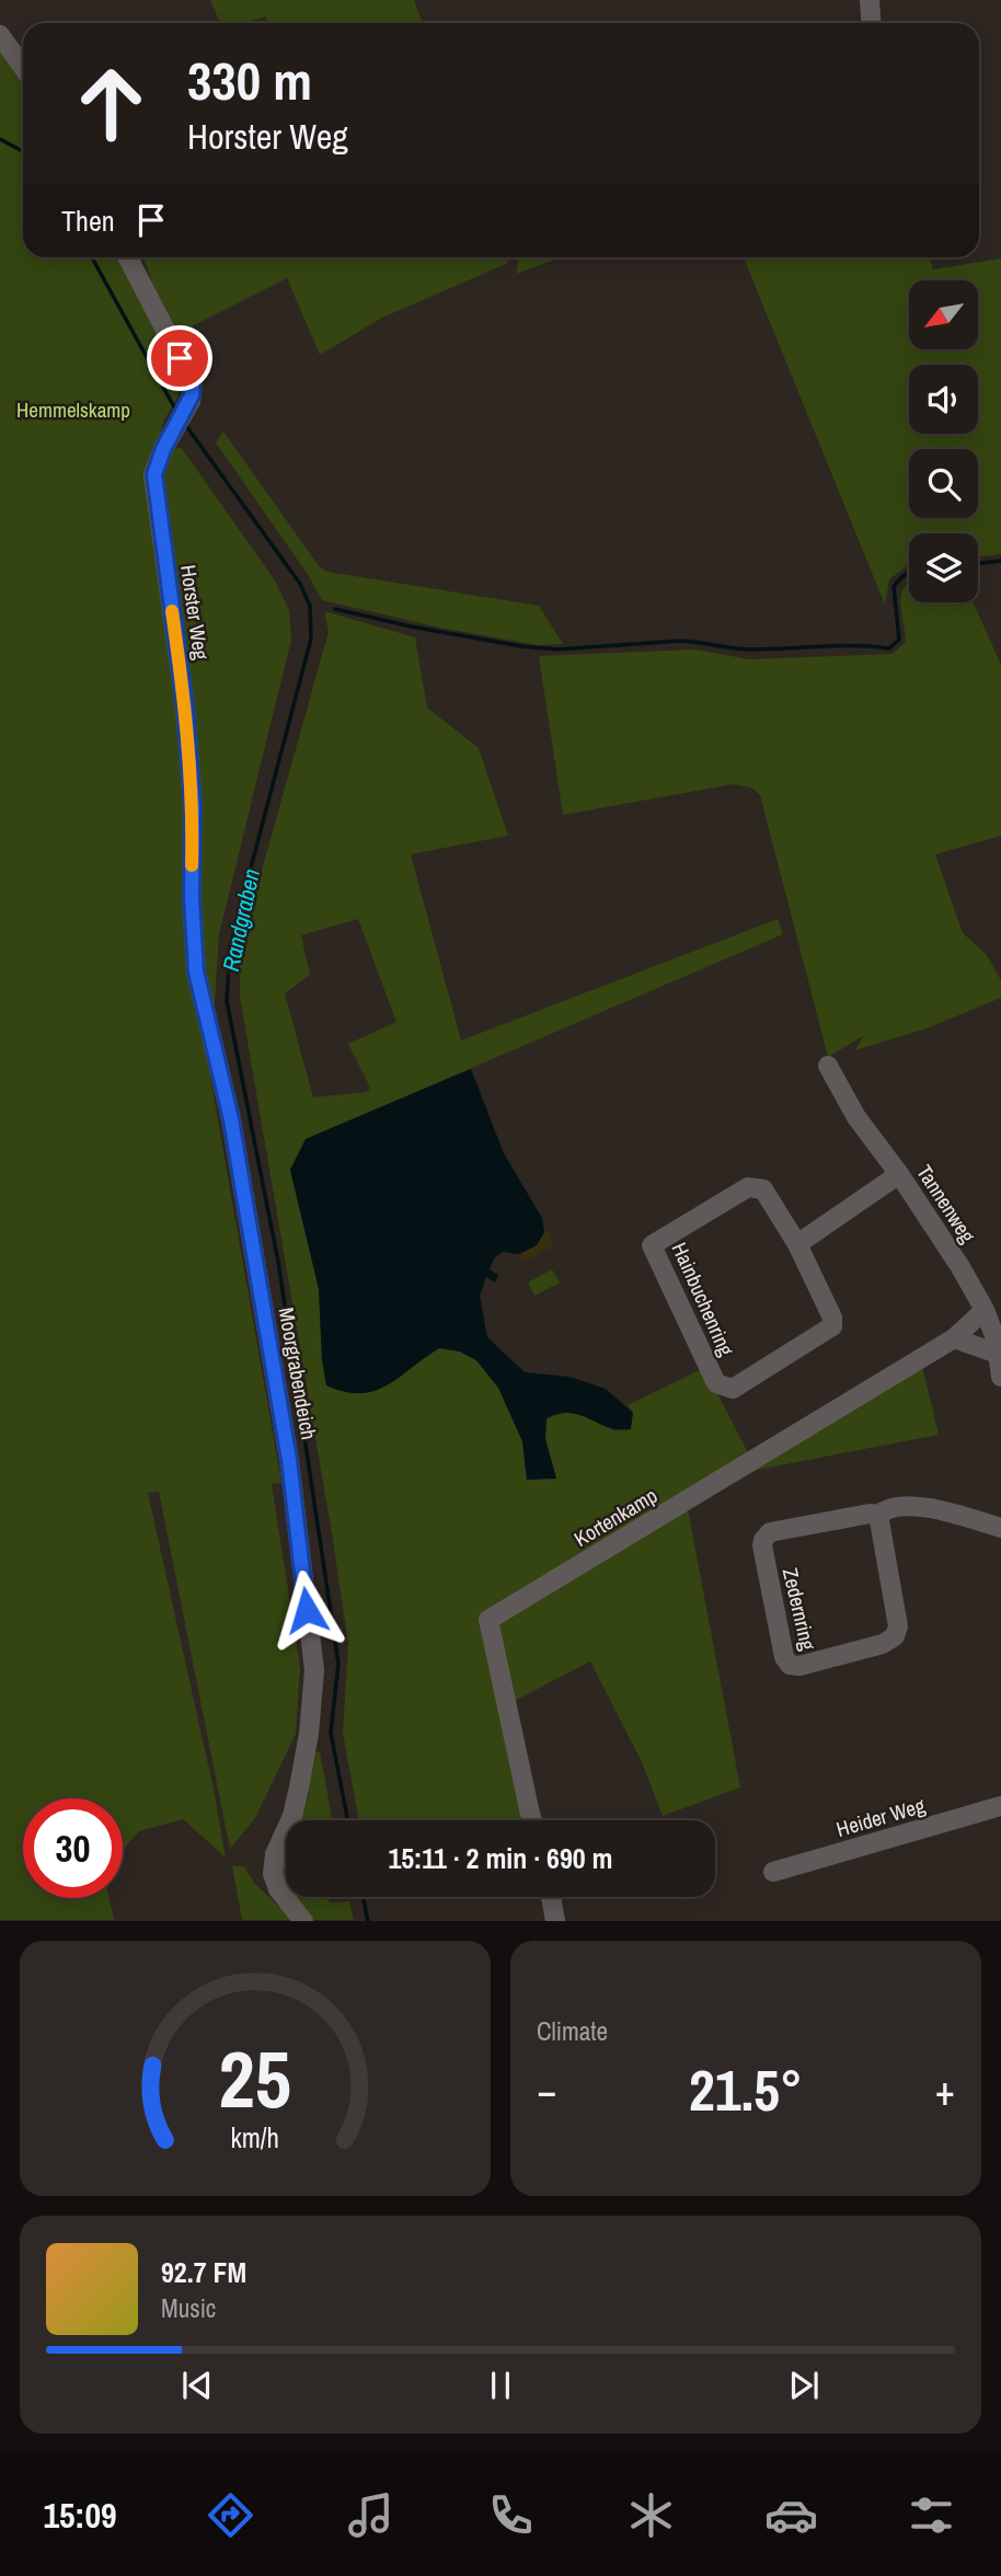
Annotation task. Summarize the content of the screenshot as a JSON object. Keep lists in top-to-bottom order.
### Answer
{
  "streets": {
    "street": [
      "Horster Weg",
      "Tannenweg",
      "Hainbuchenring",
      "Moorgrabendeich",
      "Kortenkamp",
      "Zedernring",
      "Heider Weg"
    ]
  },
  "crossings": [
    ["Horster Weg", "Moorgrabendeich"],
    ["Tannenweg", "Kortenkamp"]
  ],
  "water": ["Randgraben"],
  "parks": ["Hemmelskamp"],
  "north": "bottom left",
  "page": {
    "turn": ["330 m", "Horster Weg"],
    "then": "Then",
    "limit": "30",
    "trip": "15:11 · 2 min · 690 m",
    "tile": "Climate",
    "heat": ["−", "21.5°", "+"],
    "song": ["92.7 FM", "Music"],
    "tabs": "15:09",
    "gauge": ["25", "km/h"]
  }
}
